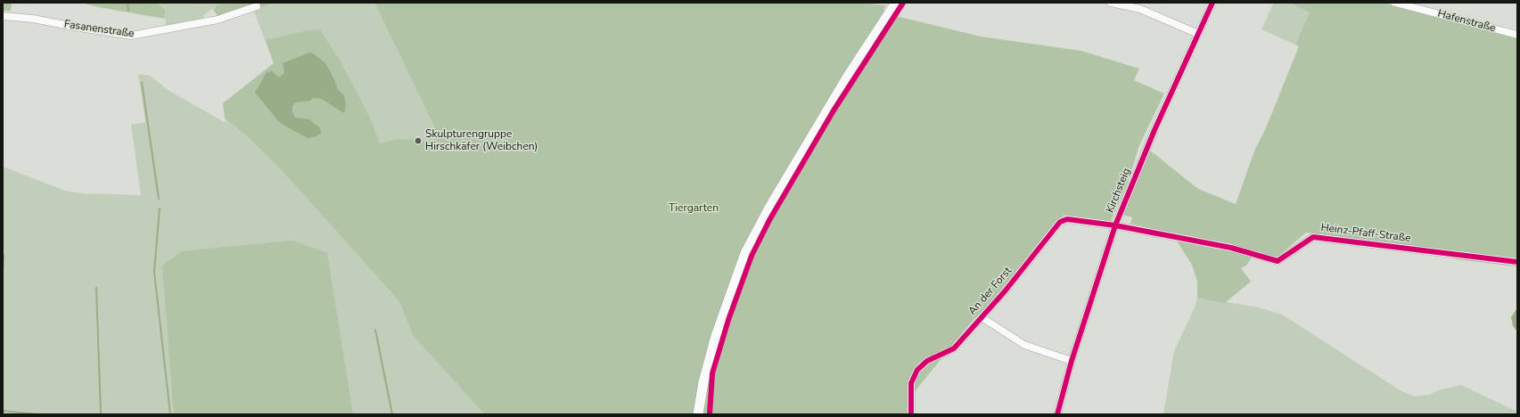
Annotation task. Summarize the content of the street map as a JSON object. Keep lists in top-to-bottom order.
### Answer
{
  "streets": {
    "street": [
      "Hafenstraße",
      "Fasanenstraße",
      "Kirchsteig",
      "Heinz-Pfaff-Straße",
      "An der Forst"
    ]
  },
  "crossings": [
    ["Kirchsteig", "Heinz-Pfaff-Straße"],
    ["Kirchsteig", "An der Forst"],
    ["Heinz-Pfaff-Straße", "An der Forst"]
  ],
  "parks": ["Tiergarten"],
  "places": ["Skulpturengruppe Hirschkäfer (Weibchen)"]
}
